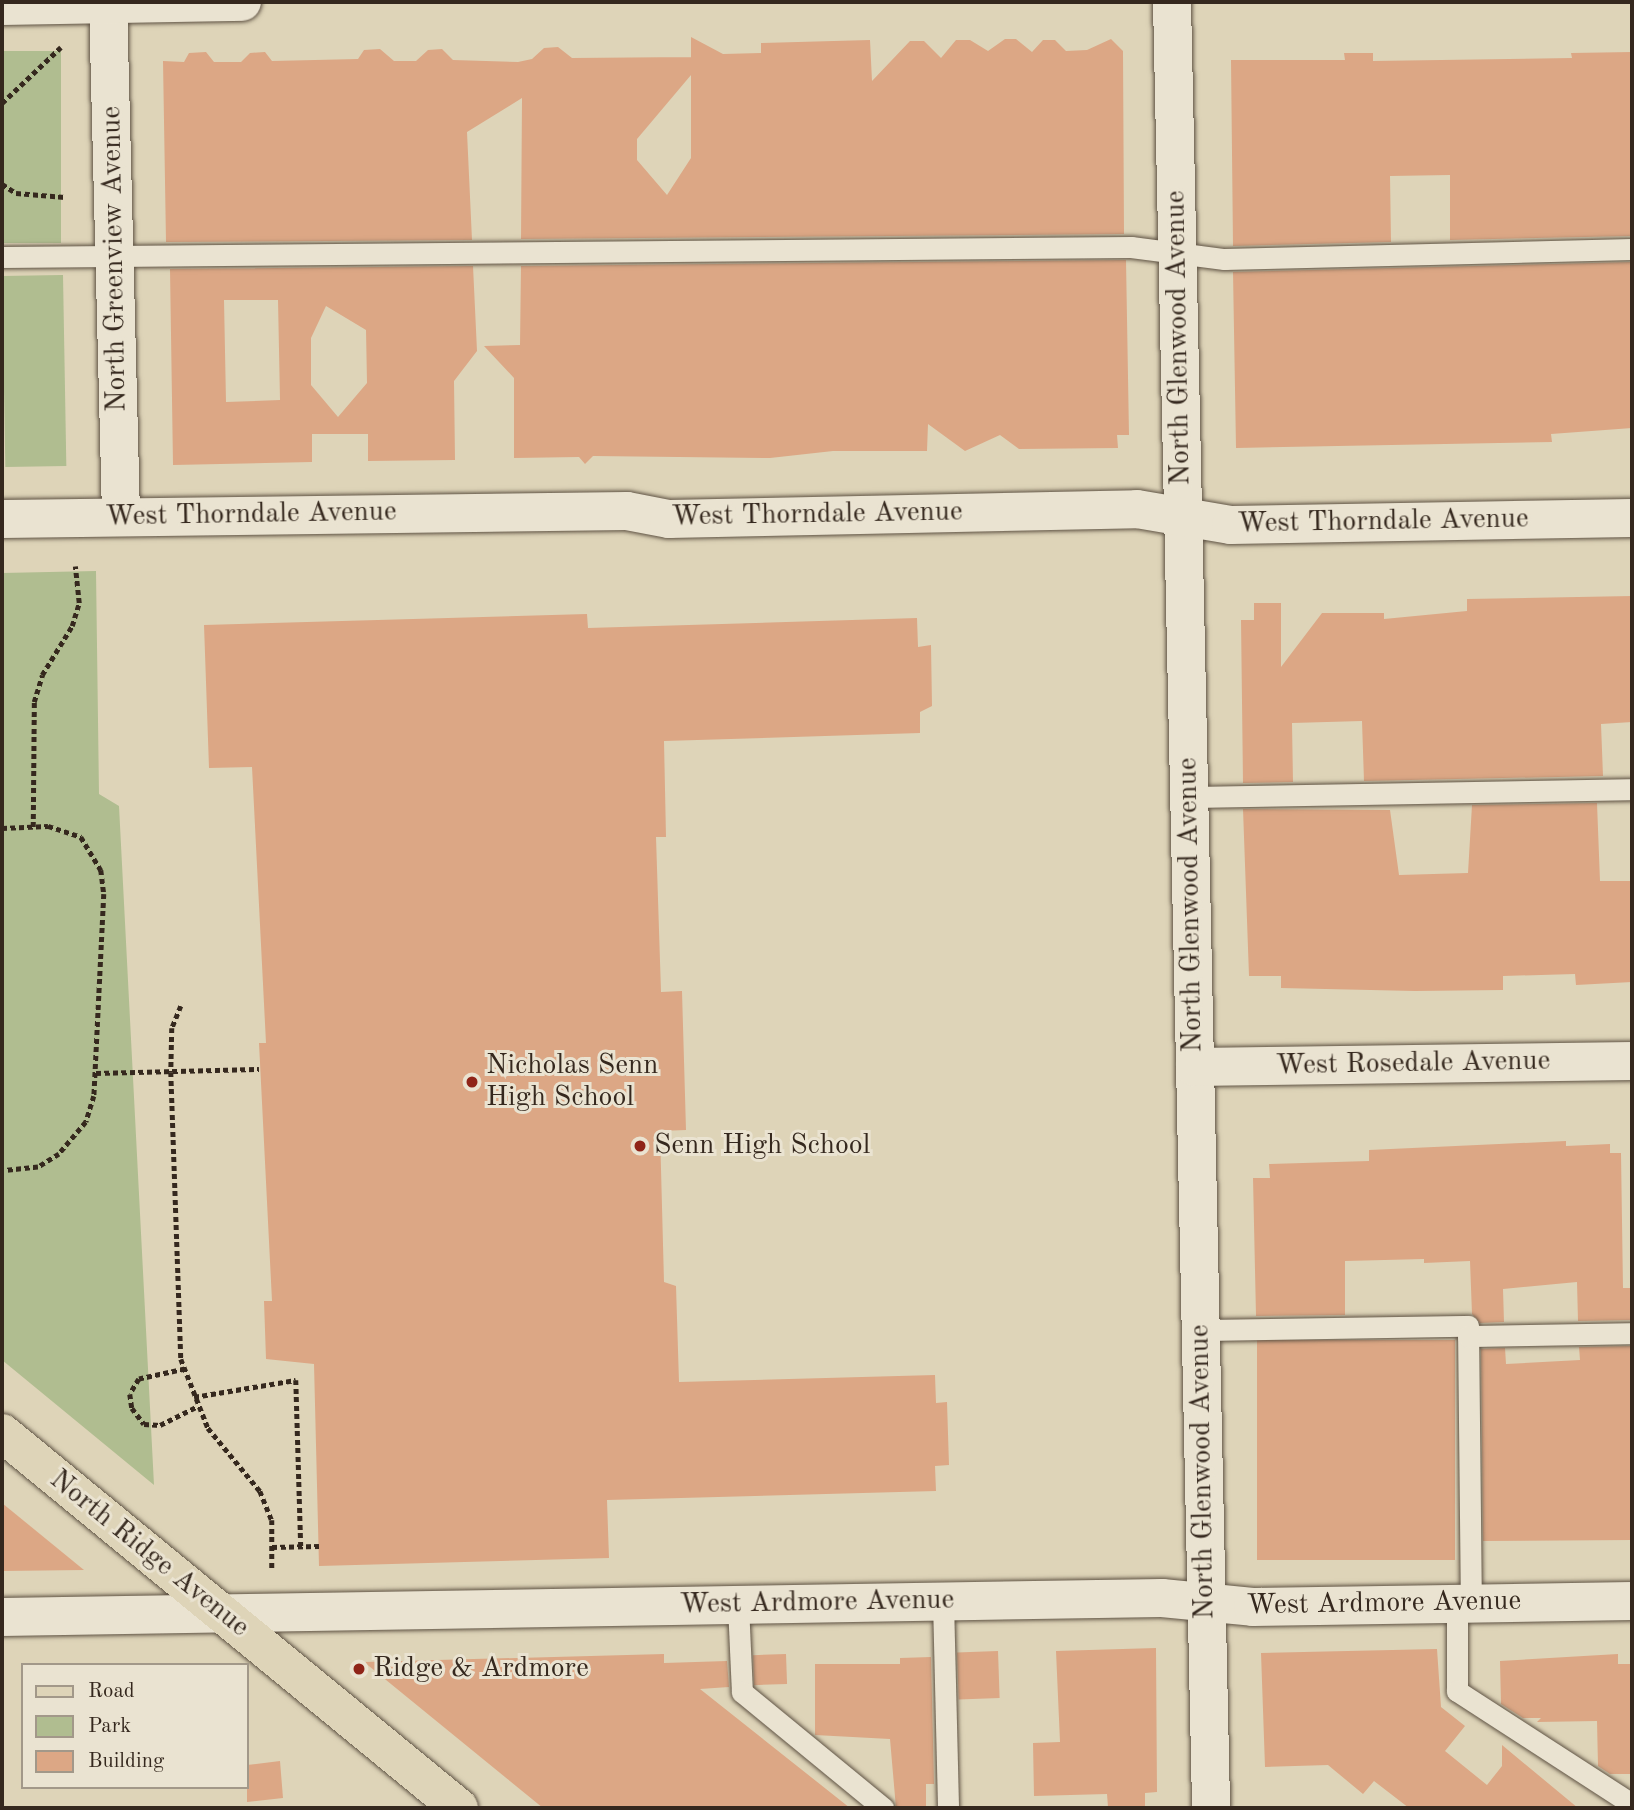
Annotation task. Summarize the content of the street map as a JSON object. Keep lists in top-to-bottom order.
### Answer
{
  "streets": {
    "main road": ["North Ridge Avenue"],
    "street": [
      "North Greenview Avenue",
      "North Glenwood Avenue",
      "West Thorndale Avenue",
      "West Rosedale Avenue",
      "West Ardmore Avenue"
    ]
  },
  "crossings": [
    ["North Greenview Avenue", "West Thorndale Avenue"],
    ["North Glenwood Avenue", "West Thorndale Avenue"],
    ["North Glenwood Avenue", "West Rosedale Avenue"],
    ["North Glenwood Avenue", "West Ardmore Avenue"],
    ["North Ridge Avenue", "West Ardmore Avenue"]
  ],
  "places": ["Nicholas Senn High School", "Senn High School", "Ridge & Ardmore"],
  "legend": ["Road", "Park", "Building"]
}
